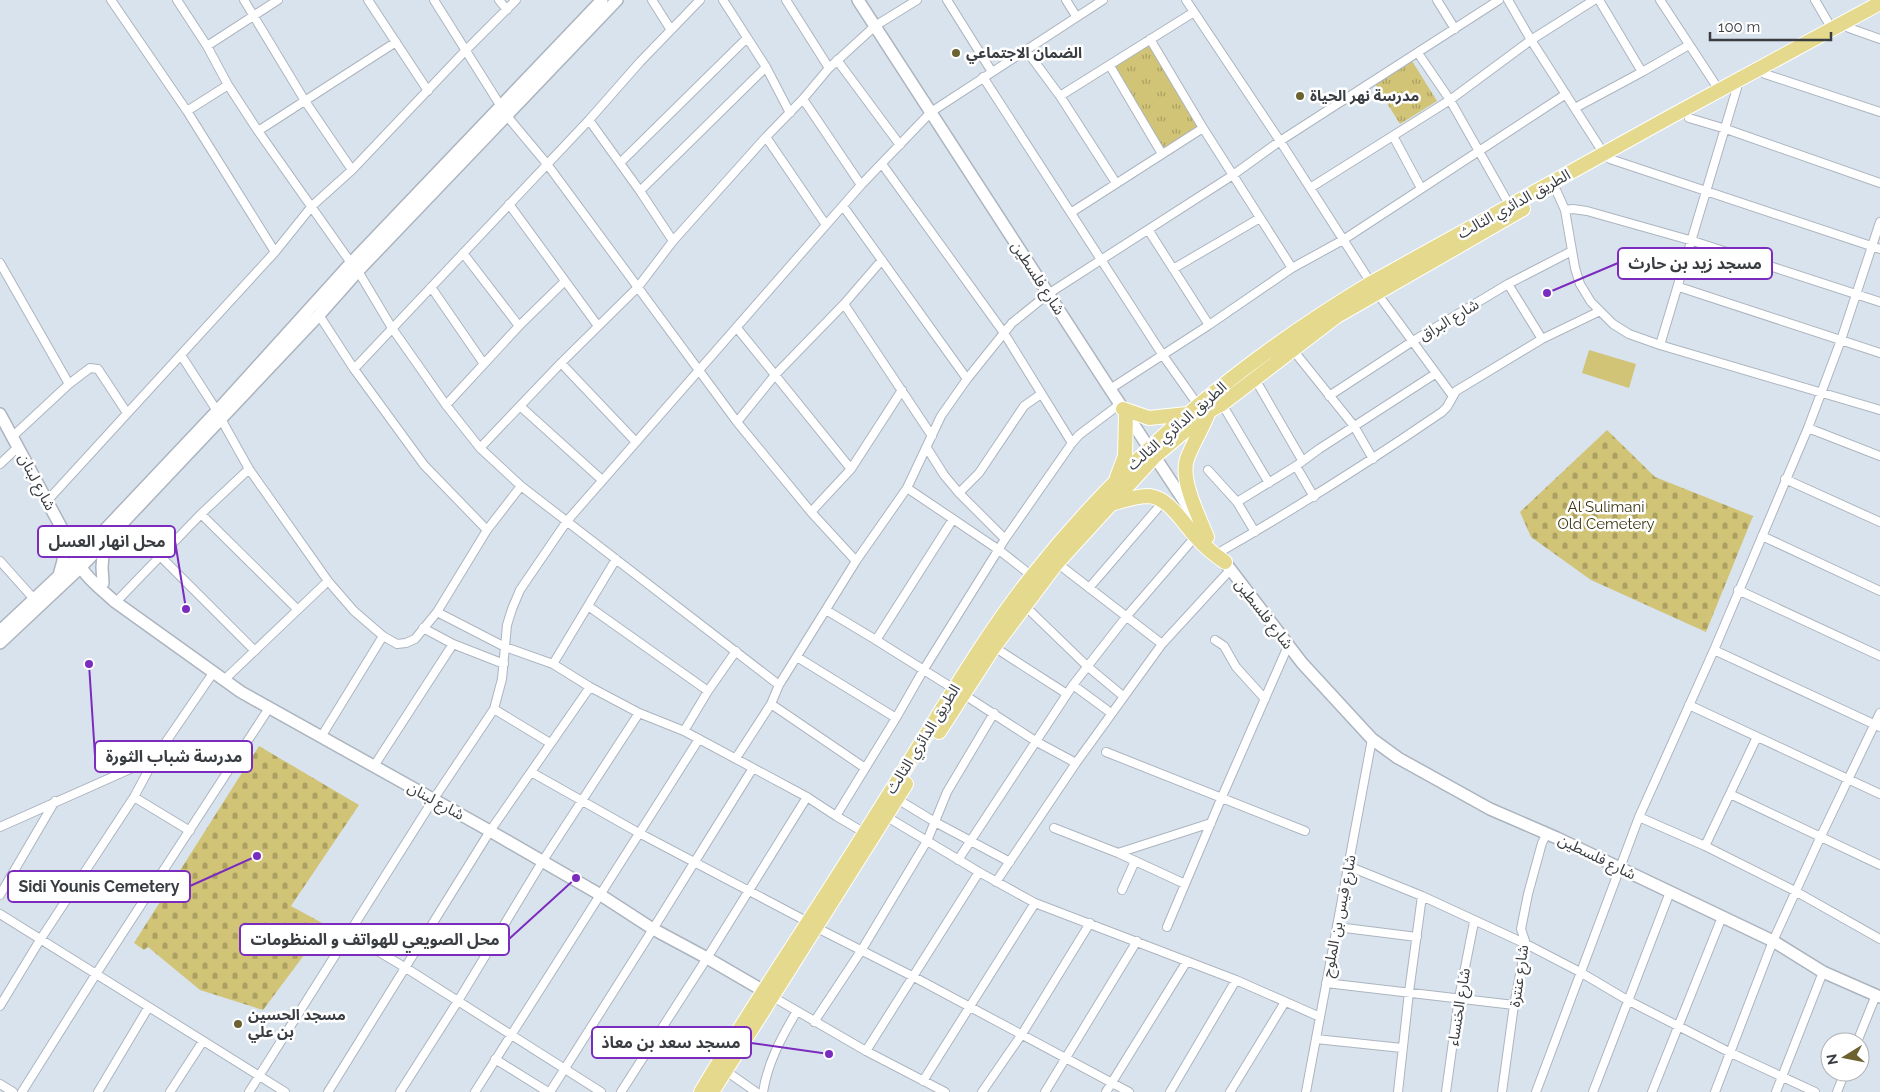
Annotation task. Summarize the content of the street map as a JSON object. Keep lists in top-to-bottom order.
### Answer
{
  "streets": {
    "highway": ["الطريق الدائري الثالث"],
    "street": [
      "شارع فلسطين",
      "شارع البراق",
      "شارع لبنان",
      "شارع قيس بن الملوح",
      "شارع عنترة",
      "شارع الخنساء"
    ]
  },
  "crossings": [
    ["الطريق الدائري الثالث", "شارع فلسطين"],
    ["الطريق الدائري الثالث", "شارع لبنان"],
    ["شارع فلسطين", "شارع قيس بن الملوح"],
    ["شارع فلسطين", "شارع عنترة"]
  ],
  "parks": ["Al Sulimani Old Cemetery"],
  "places": [
    "الضمان الاجتماعي",
    "مدرسة نهر الحياة",
    "مسجد زيد بن حارث",
    "محل انهار العسل",
    "مدرسة شباب الثورة",
    "Sidi Younis Cemetery",
    "محل الصويعي للهواتف و المنظومات",
    "مسجد الحسين بن علي",
    "مسجد سعد بن معاذ"
  ],
  "scale_bar": "100 m",
  "north": "left"
}
